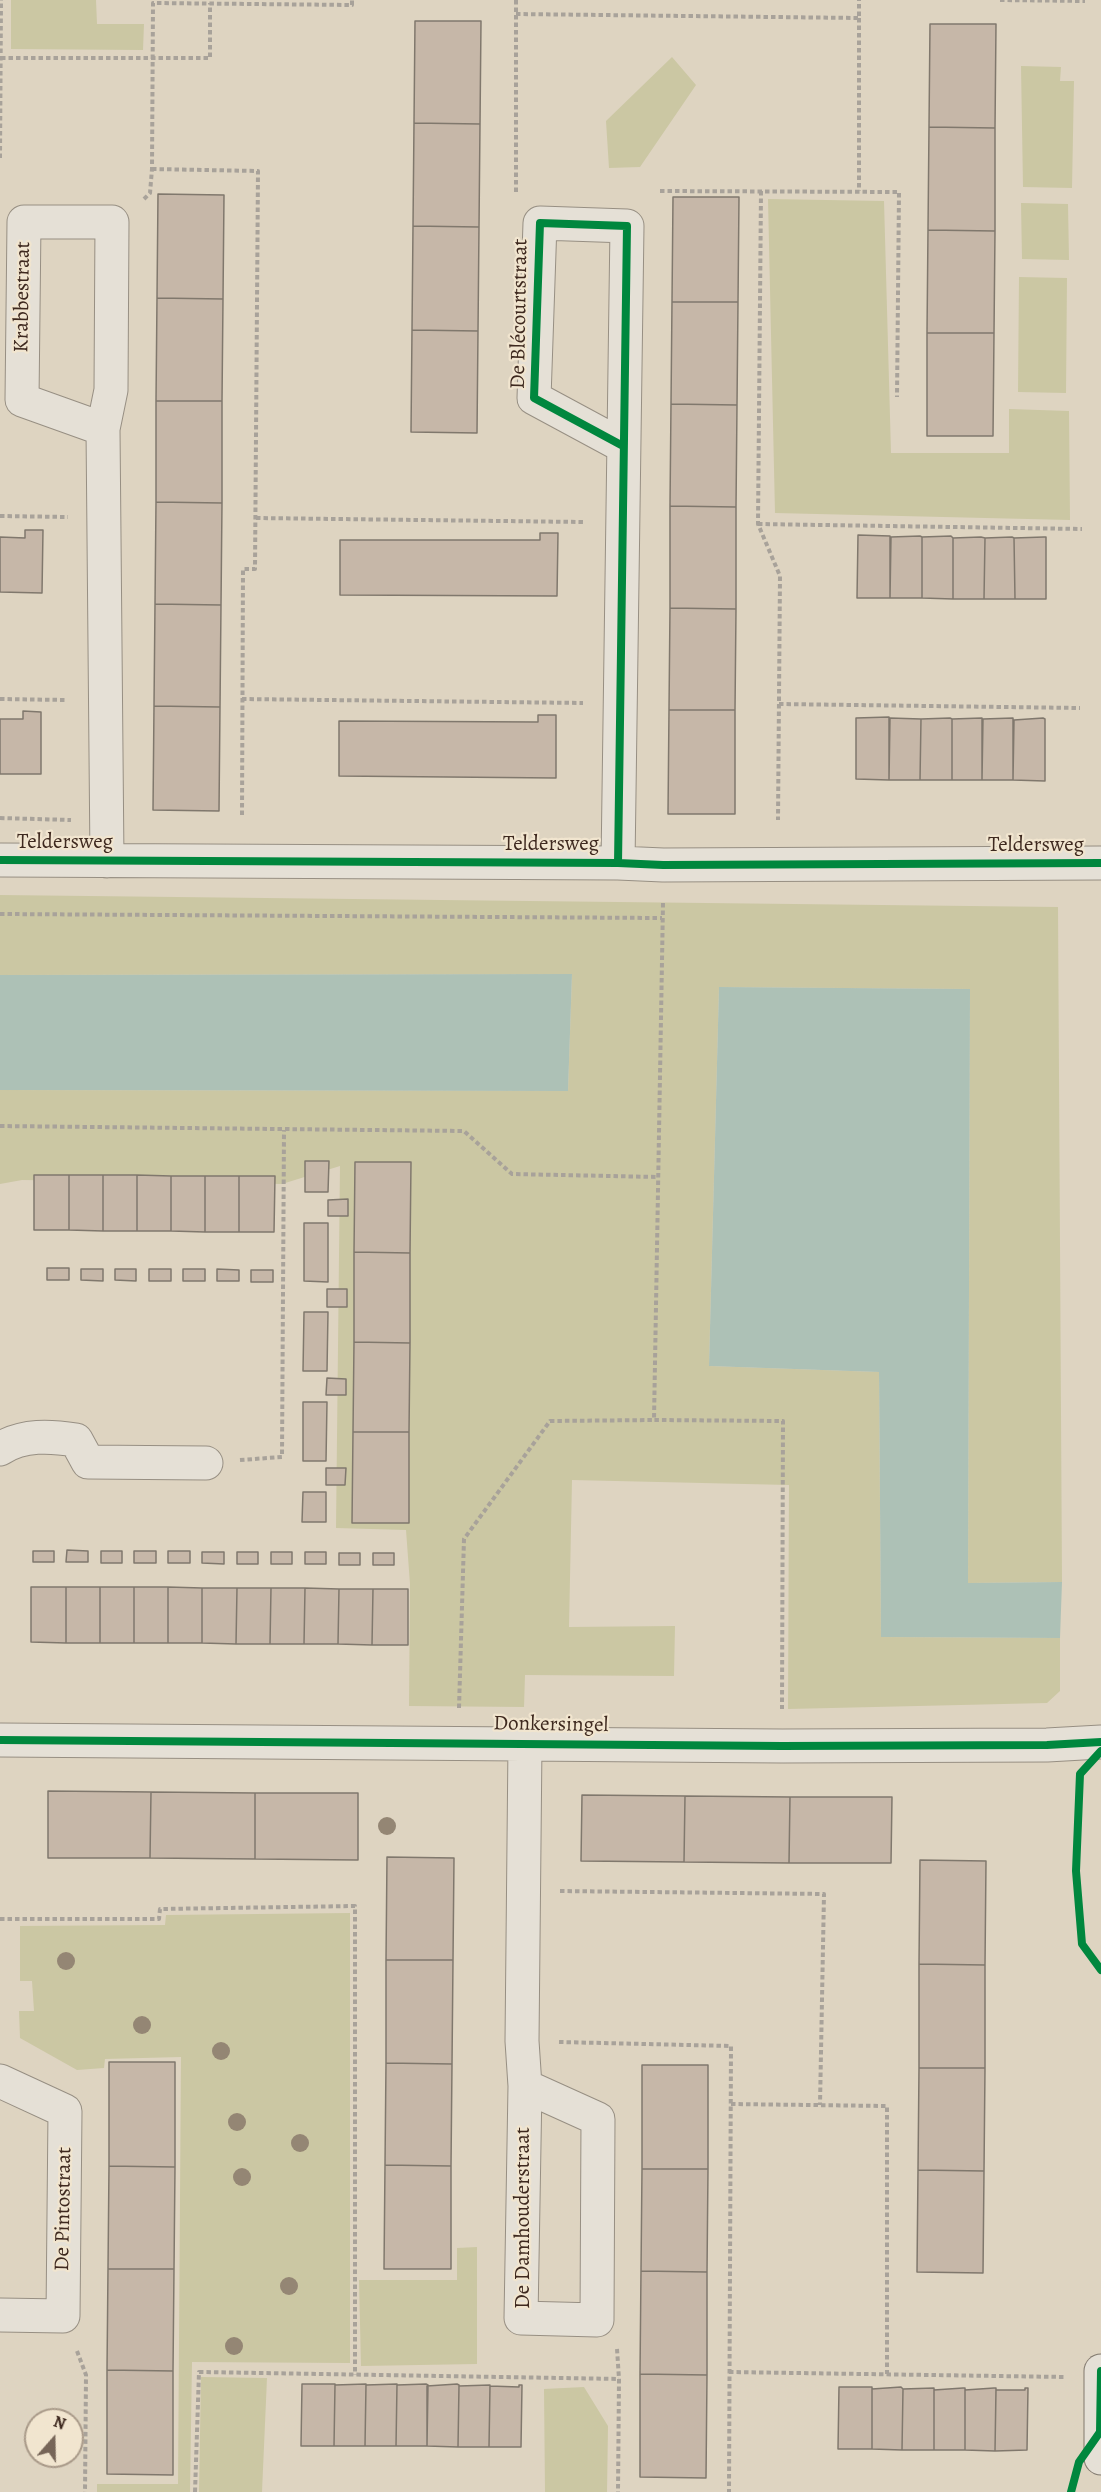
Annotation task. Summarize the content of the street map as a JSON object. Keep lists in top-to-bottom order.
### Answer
{
  "streets": {
    "street": [
      "Krabbestraat",
      "De Blécourtstraat",
      "Teldersweg",
      "Donkersingel",
      "De Pintostraat",
      "De Damhouderstraat"
    ]
  },
  "crossings": [
    ["Krabbestraat", "Teldersweg"],
    ["De Blécourtstraat", "Teldersweg"],
    ["Donkersingel", "De Damhouderstraat"]
  ],
  "north": "top"
}
